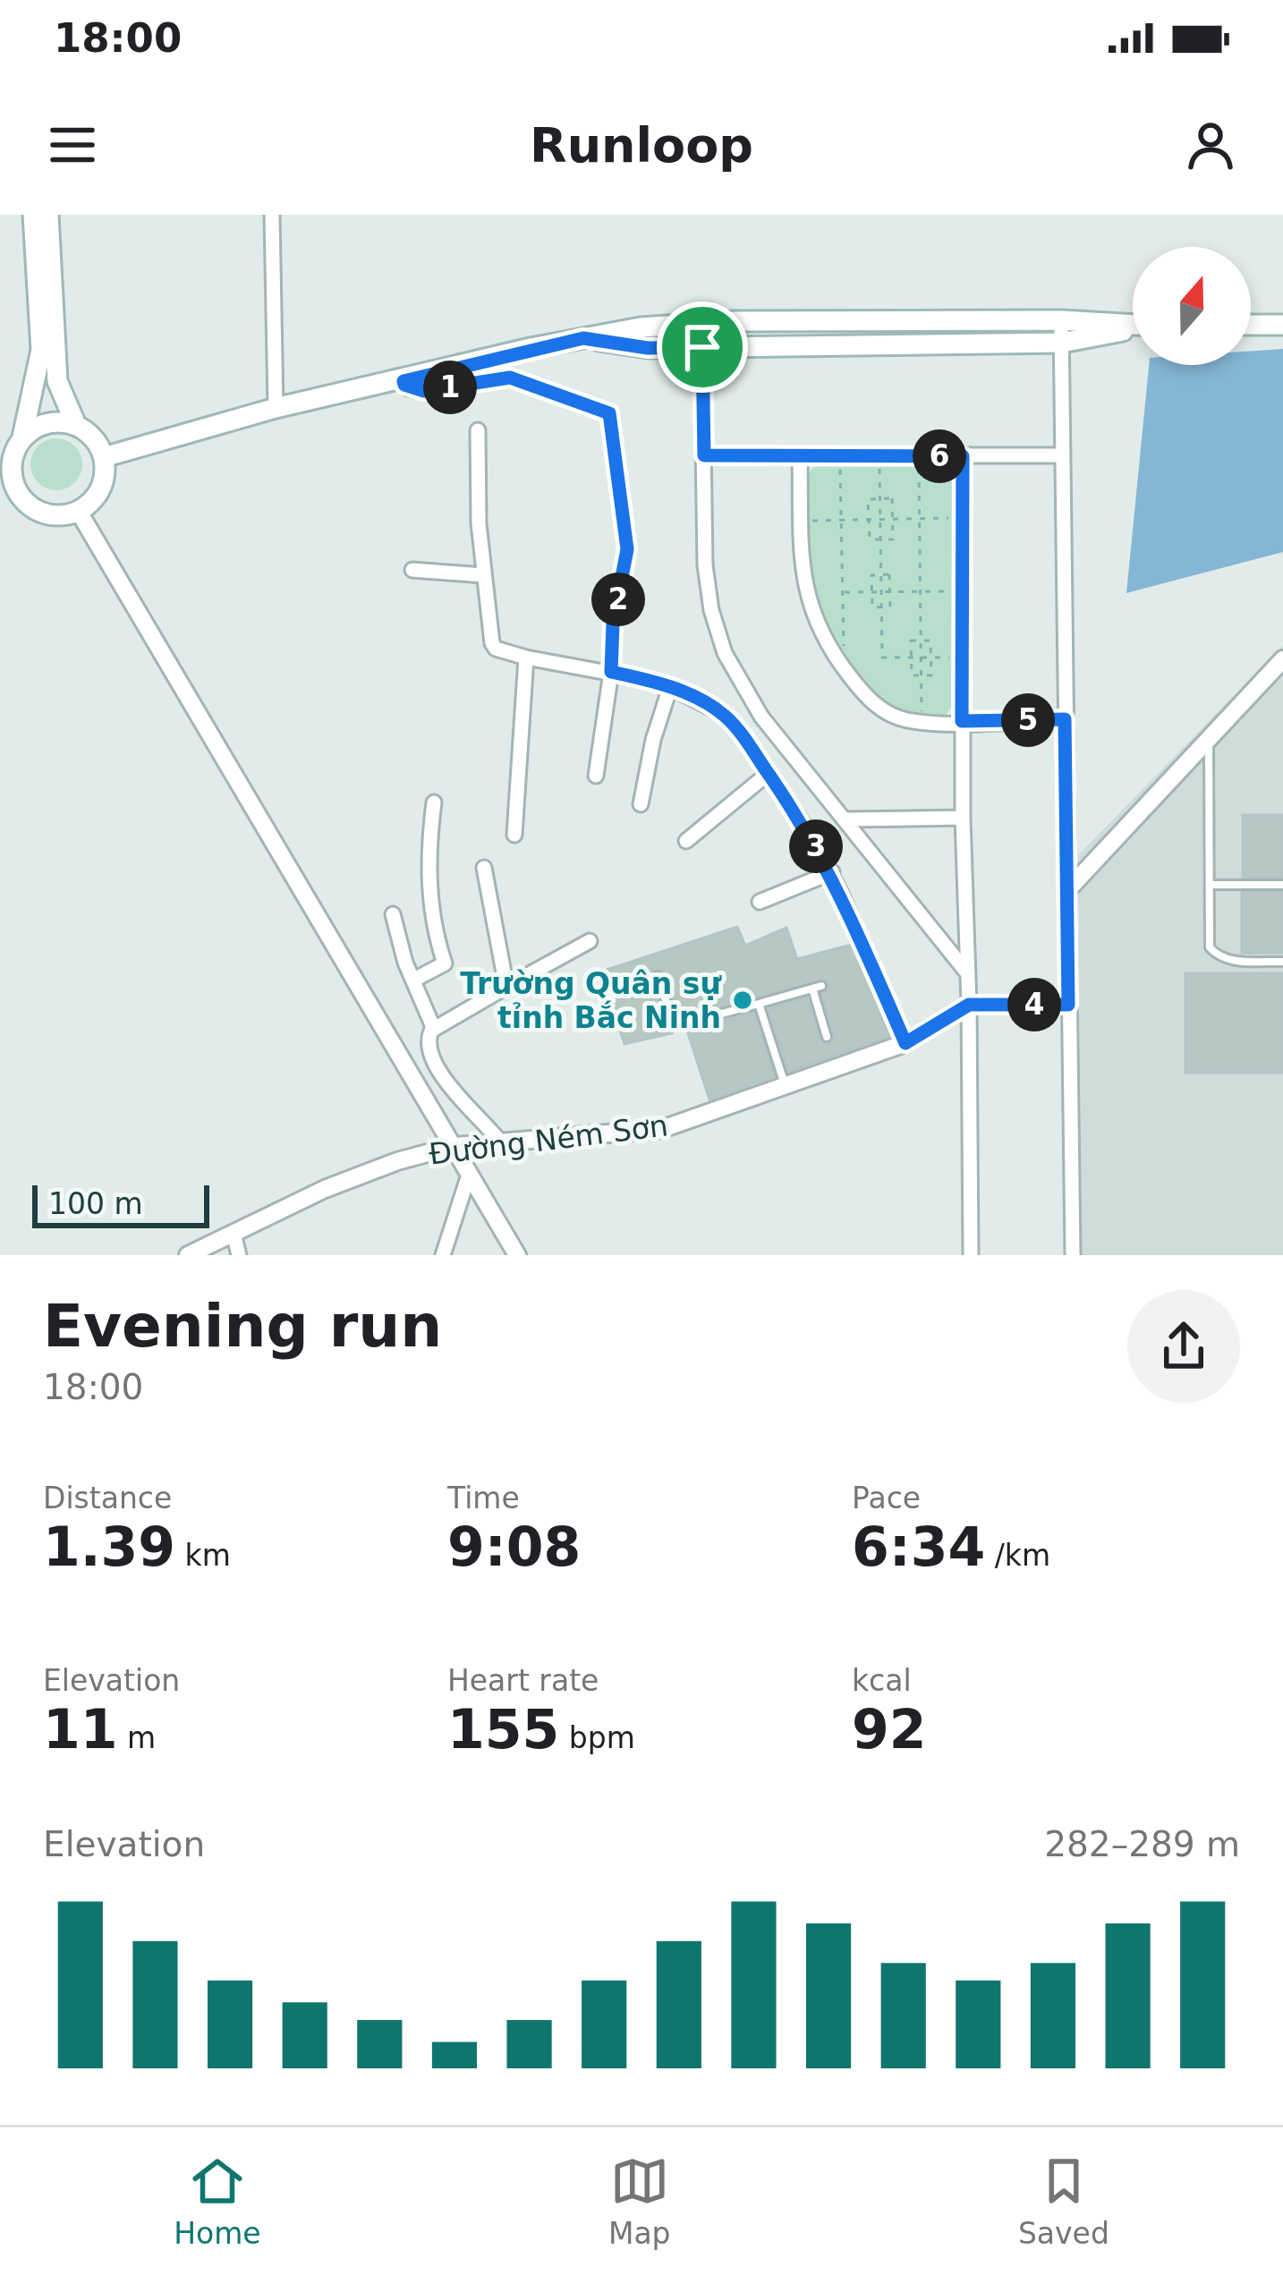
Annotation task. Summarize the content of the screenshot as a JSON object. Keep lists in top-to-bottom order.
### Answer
{
  "streets": {
    "street": ["Đường Ném Sơn"]
  },
  "places": ["Trường Quân sự tỉnh Bắc Ninh"],
  "scale_bar": "100 m",
  "north": "top",
  "page": {
    "status": "18:00",
    "header": "Runloop",
    "pins": [
      "1",
      "6",
      "2",
      "5",
      "3",
      "4"
    ],
    "scale": "100 m",
    "heading": ["Evening run", "18:00"],
    "stats": [
      ["Distance", "1.39 km"],
      ["Time", "9:08"],
      ["Pace", "6:34 /km"],
      ["Elevation", "11 m"],
      ["Heart rate", "155 bpm"],
      ["kcal", "92"]
    ],
    "chart": ["Elevation", "282–289 m"],
    "tabs": ["Home", "Map", "Saved"]
  }
}
